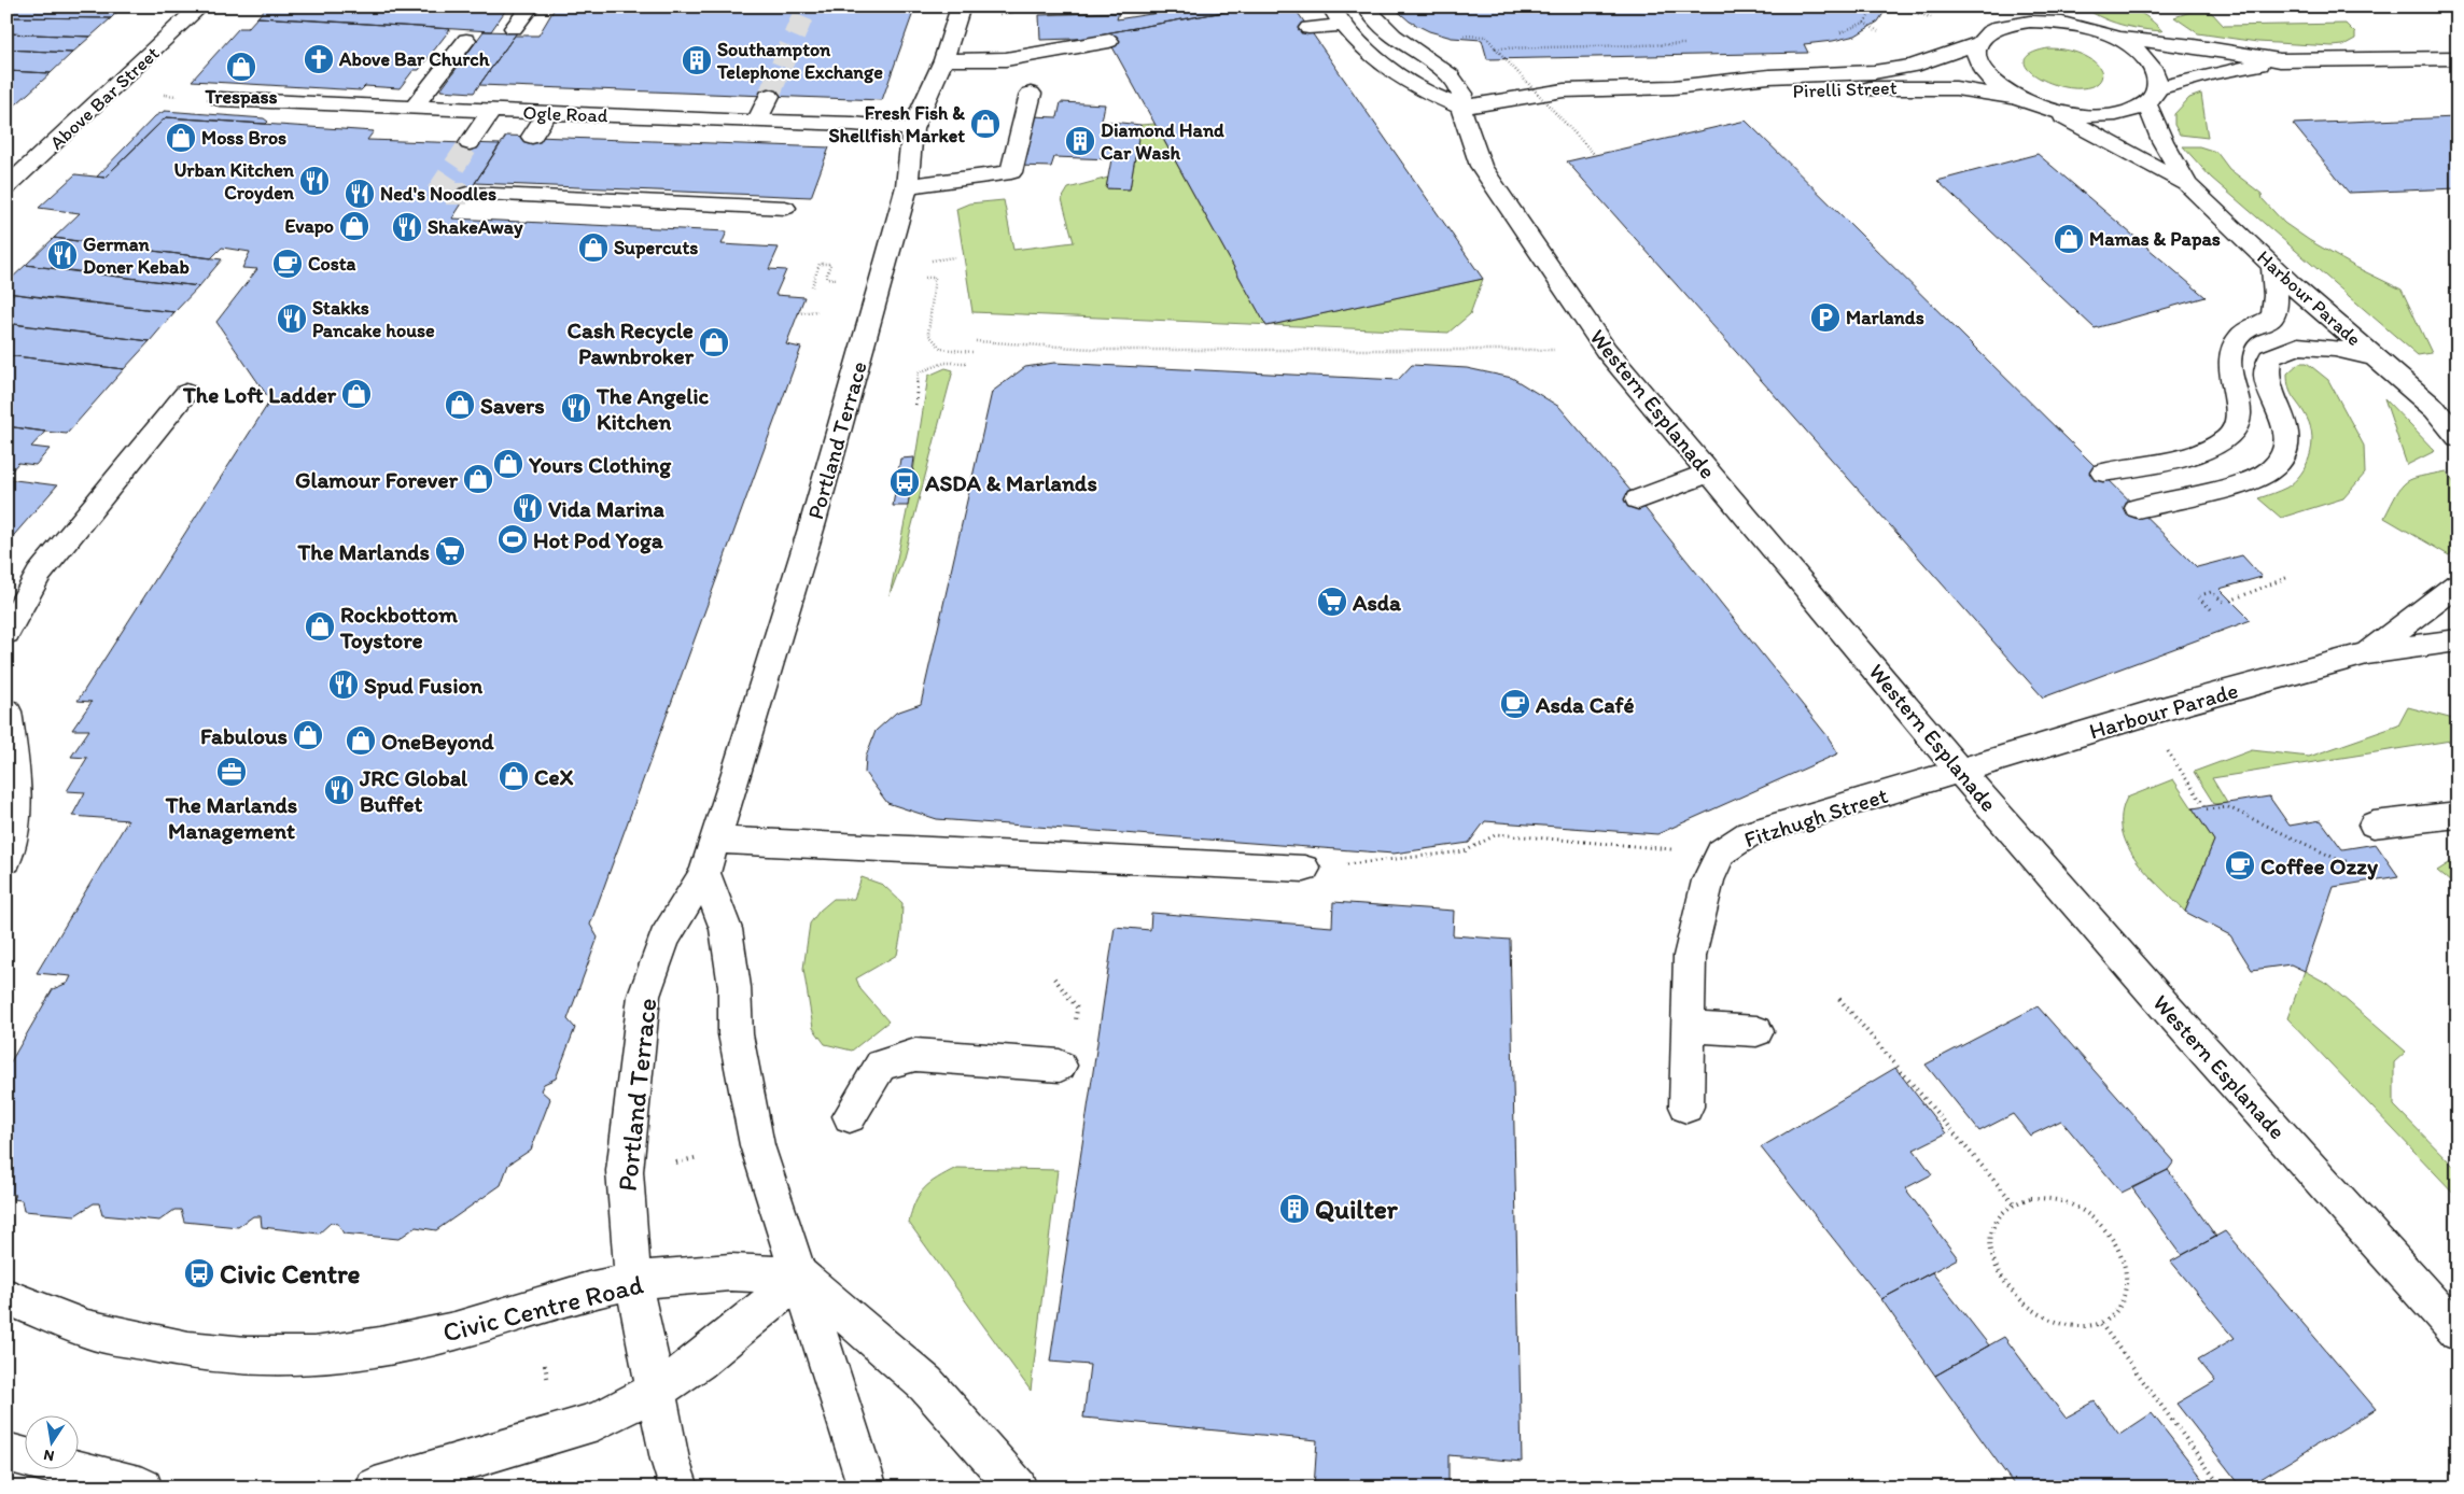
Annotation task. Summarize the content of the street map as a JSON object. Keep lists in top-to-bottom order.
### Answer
{
  "streets": {
    "street": [
      "Pirelli Street",
      "Above Bar Street",
      "Ogle Road",
      "Harbour Parade",
      "Western Esplanade",
      "Portland Terrace",
      "Fitzhugh Street",
      "Civic Centre Road"
    ]
  },
  "crossings": [
    ["Pirelli Street", "Harbour Parade"],
    ["Pirelli Street", "Western Esplanade"],
    ["Ogle Road", "Portland Terrace"],
    ["Harbour Parade", "Western Esplanade"],
    ["Harbour Parade", "Fitzhugh Street"],
    ["Western Esplanade", "Fitzhugh Street"],
    ["Portland Terrace", "Civic Centre Road"]
  ],
  "places": {
    "church": ["Above Bar Church"],
    "building": ["Southampton Telephone Exchange", "Diamond Hand Car Wash", "Quilter"],
    "shop": [
      "Trespass",
      "Fresh Fish & Shellfish Market",
      "Moss Bros",
      "Evapo",
      "Mamas & Papas",
      "Supercuts",
      "Cash Recycle Pawnbroker",
      "The Loft Ladder",
      "Savers",
      "Yours Clothing",
      "Glamour Forever",
      "Rockbottom Toystore",
      "Fabulous",
      "OneBeyond",
      "CeX"
    ],
    "restaurant": [
      "Urban Kitchen Croyden",
      "Ned's Noodles",
      "ShakeAway",
      "German Doner Kebab",
      "Stakks Pancake house",
      "The Angelic Kitchen",
      "Vida Marina",
      "Spud Fusion",
      "JRC Global Buffet"
    ],
    "cafe": ["Costa", "Asda Café", "Coffee Ozzy"],
    "parking": ["Marlands"],
    "bus stop": ["ASDA & Marlands", "Civic Centre"],
    "sports": ["Hot Pod Yoga"],
    "supermarket": ["The Marlands", "Asda"],
    "office": ["The Marlands Management"]
  },
  "north": "bottom"
}
